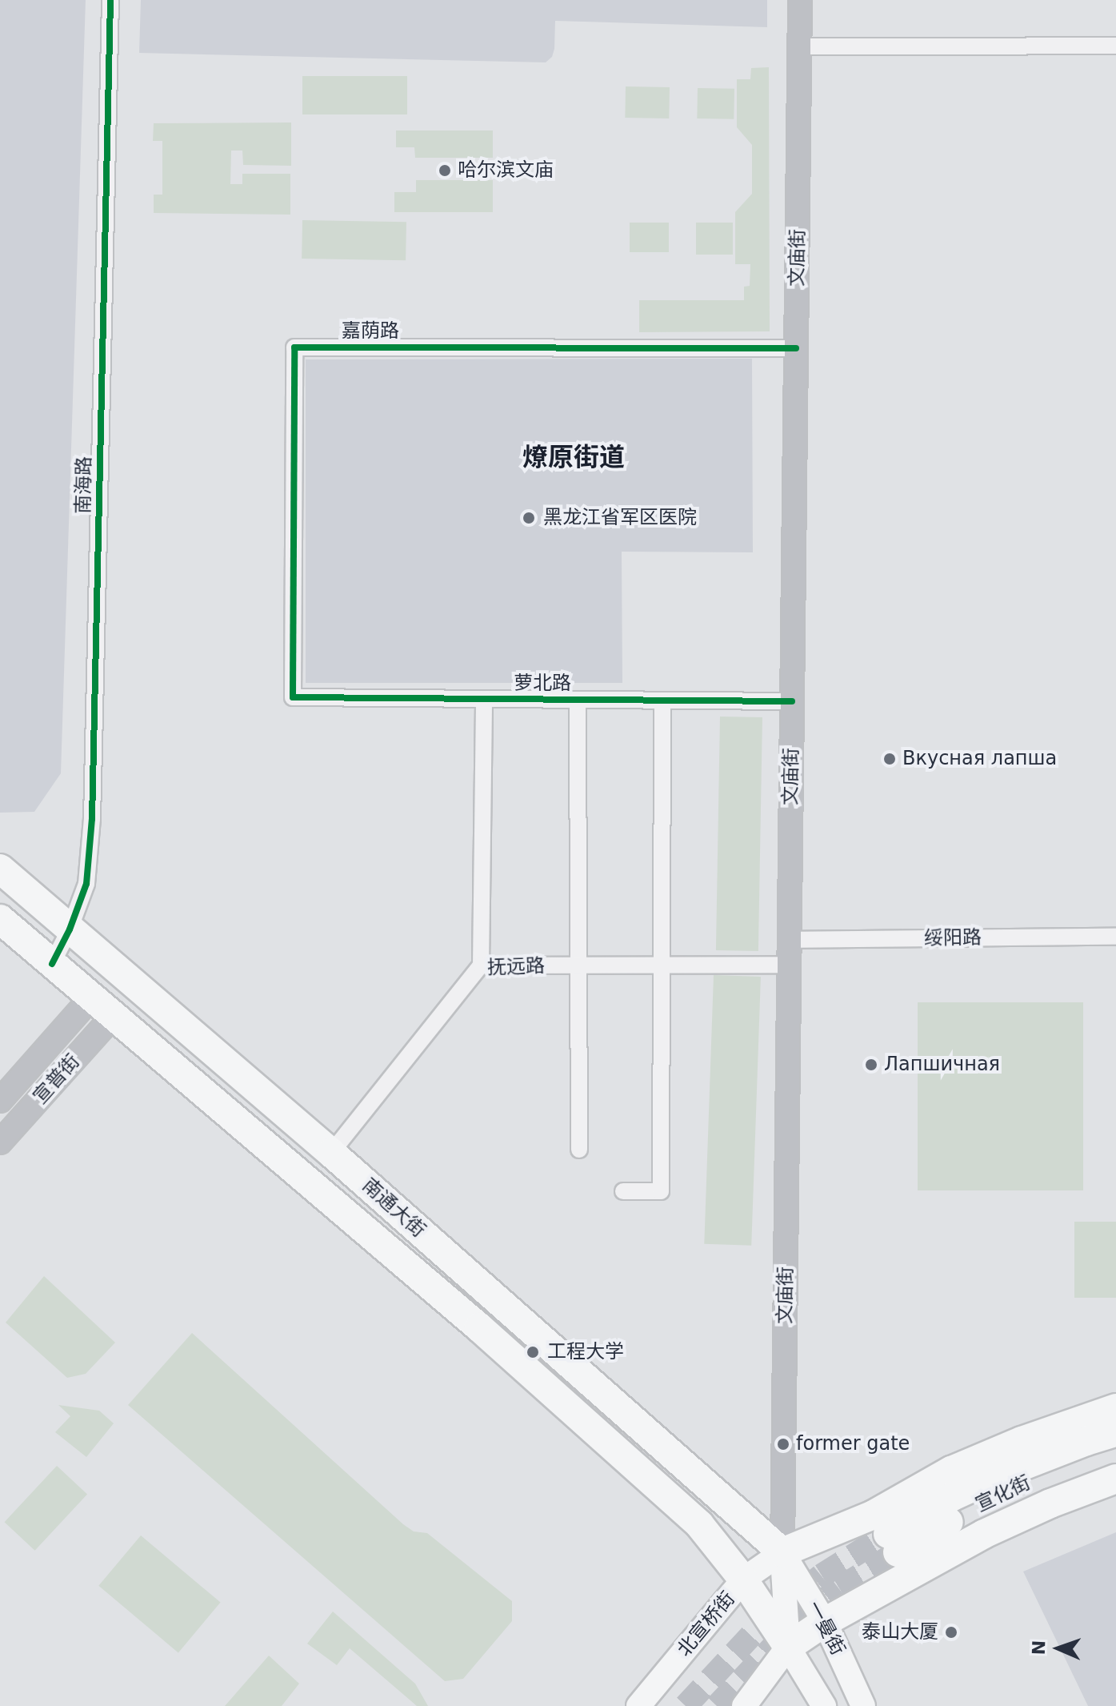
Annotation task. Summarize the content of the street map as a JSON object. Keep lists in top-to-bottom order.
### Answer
{
  "streets": {
    "highway": ["南通大街", "宣化街", "一曼街"],
    "main road": ["文庙街", "宣普街", "北宣桥街"],
    "street": [
      "嘉荫路",
      "南海路",
      "萝北路",
      "绥阳路",
      "抚远路"
    ]
  },
  "crossings": [
    ["文庙街", "嘉荫路"],
    ["文庙街", "萝北路"],
    ["文庙街", "绥阳路"],
    ["文庙街", "抚远路"],
    ["文庙街", "南通大街"],
    ["文庙街", "北宣桥街"],
    ["文庙街", "一曼街"],
    ["嘉荫路", "萝北路"],
    ["南海路", "南通大街"],
    ["抚远路", "南通大街"],
    ["宣普街", "南通大街"],
    ["南通大街", "北宣桥街"],
    ["南通大街", "一曼街"],
    ["北宣桥街", "一曼街"]
  ],
  "districts": ["燎原街道"],
  "places": [
    "哈尔滨文庙",
    "黑龙江省军区医院",
    "Вкусная лапша",
    "Лапшичная",
    "工程大学",
    "former gate",
    "泰山大厦"
  ],
  "north": "left"
}
